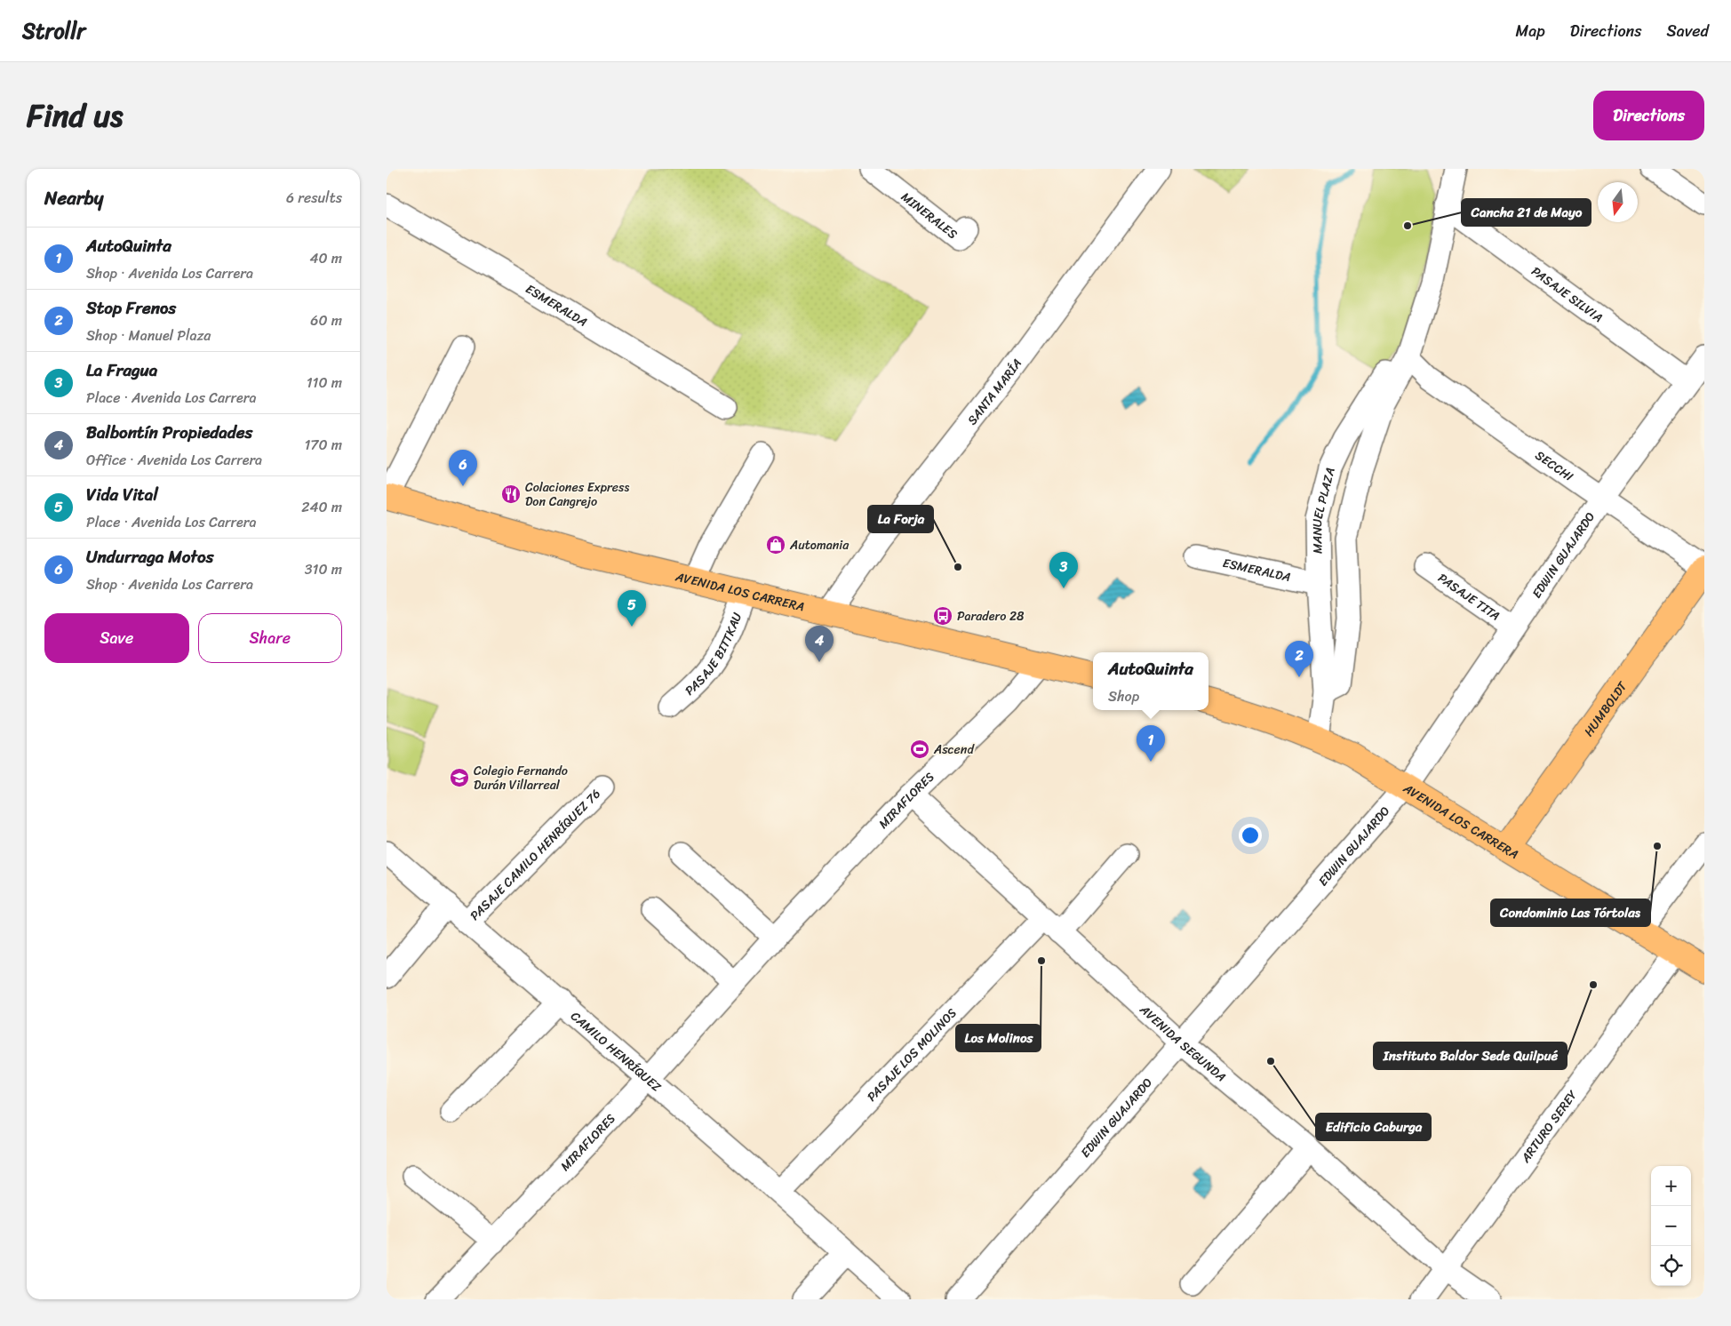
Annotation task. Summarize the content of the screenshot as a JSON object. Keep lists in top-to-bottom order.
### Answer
{
  "streets": {
    "main road": ["AVENIDA LOS CARRERA", "HUMBOLDT"],
    "street": [
      "MINERALES",
      "PASAJE SILVIA",
      "ESMERALDA",
      "SANTA MARÍA",
      "SECCHI",
      "MANUEL PLAZA",
      "EDWIN GUAJARDO",
      "PASAJE TITA",
      "PASAJE BITTKAU",
      "MIRAFLORES",
      "PASAJE CAMILO HENRÍQUEZ 76",
      "AVENIDA SEGUNDA",
      "CAMILO HENRÍQUEZ",
      "PASAJE LOS MOLINOS",
      "ARTURO SEREY"
    ]
  },
  "crossings": [
    ["PASAJE SILVIA", "MANUEL PLAZA"],
    ["PASAJE SILVIA", "EDWIN GUAJARDO"],
    ["ESMERALDA", "MANUEL PLAZA"],
    ["SANTA MARÍA", "AVENIDA LOS CARRERA"],
    ["SECCHI", "MANUEL PLAZA"],
    ["SECCHI", "EDWIN GUAJARDO"],
    ["SECCHI", "HUMBOLDT"],
    ["MANUEL PLAZA", "AVENIDA LOS CARRERA"],
    ["EDWIN GUAJARDO", "AVENIDA LOS CARRERA"],
    ["EDWIN GUAJARDO", "PASAJE TITA"],
    ["EDWIN GUAJARDO", "AVENIDA SEGUNDA"],
    ["AVENIDA LOS CARRERA", "PASAJE BITTKAU"],
    ["AVENIDA LOS CARRERA", "HUMBOLDT"],
    ["AVENIDA LOS CARRERA", "MIRAFLORES"],
    ["AVENIDA LOS CARRERA", "ARTURO SEREY"],
    ["MIRAFLORES", "AVENIDA SEGUNDA"],
    ["MIRAFLORES", "CAMILO HENRÍQUEZ"],
    ["PASAJE CAMILO HENRÍQUEZ 76", "CAMILO HENRÍQUEZ"],
    ["AVENIDA SEGUNDA", "PASAJE LOS MOLINOS"],
    ["AVENIDA SEGUNDA", "ARTURO SEREY"],
    ["CAMILO HENRÍQUEZ", "PASAJE LOS MOLINOS"]
  ],
  "places": {
    "other": [
      "Cancha 21 de Mayo",
      "La Forja",
      "Condominio Las Tórtolas",
      "Los Molinos",
      "Instituto Baldor Sede Quilpué",
      "Edificio Caburga"
    ],
    "restaurant": ["Colaciones Express Don Cangrejo"],
    "shop": ["Automania"],
    "bus stop": ["Paradero 28"],
    "sports": ["Ascend"],
    "school or university": ["Colegio Fernando Durán Villarreal"]
  },
  "north": "bottom",
  "page": {
    "header": "Strollr",
    "nav": ["Map", "Directions", "Saved"],
    "title": "Find us",
    "buttons": [
      "Directions",
      ["Save", "Share"]
    ],
    "heading": ["Nearby", "6 results"],
    "list": [
      {
        "mark": "1",
        "name": "AutoQuinta",
        "note": "Shop · Avenida Los Carrera",
        "value": "40 m"
      },
      {
        "mark": "2",
        "name": "Stop Frenos",
        "note": "Shop · Manuel Plaza",
        "value": "60 m"
      },
      {
        "mark": "3",
        "name": "La Fragua",
        "note": "Place · Avenida Los Carrera",
        "value": "110 m"
      },
      {
        "mark": "4",
        "name": "Balbontín Propiedades",
        "note": "Office · Avenida Los Carrera",
        "value": "170 m"
      },
      {
        "mark": "5",
        "name": "Vida Vital",
        "note": "Place · Avenida Los Carrera",
        "value": "240 m"
      },
      {
        "mark": "6",
        "name": "Undurraga Motos",
        "note": "Shop · Avenida Los Carrera",
        "value": "310 m"
      }
    ],
    "pins": [
      "6",
      "3",
      "5",
      "4",
      "2",
      "1"
    ],
    "popup": ["AutoQuinta", "Shop"],
    "map_buttons": ["+", "−"]
  }
}
